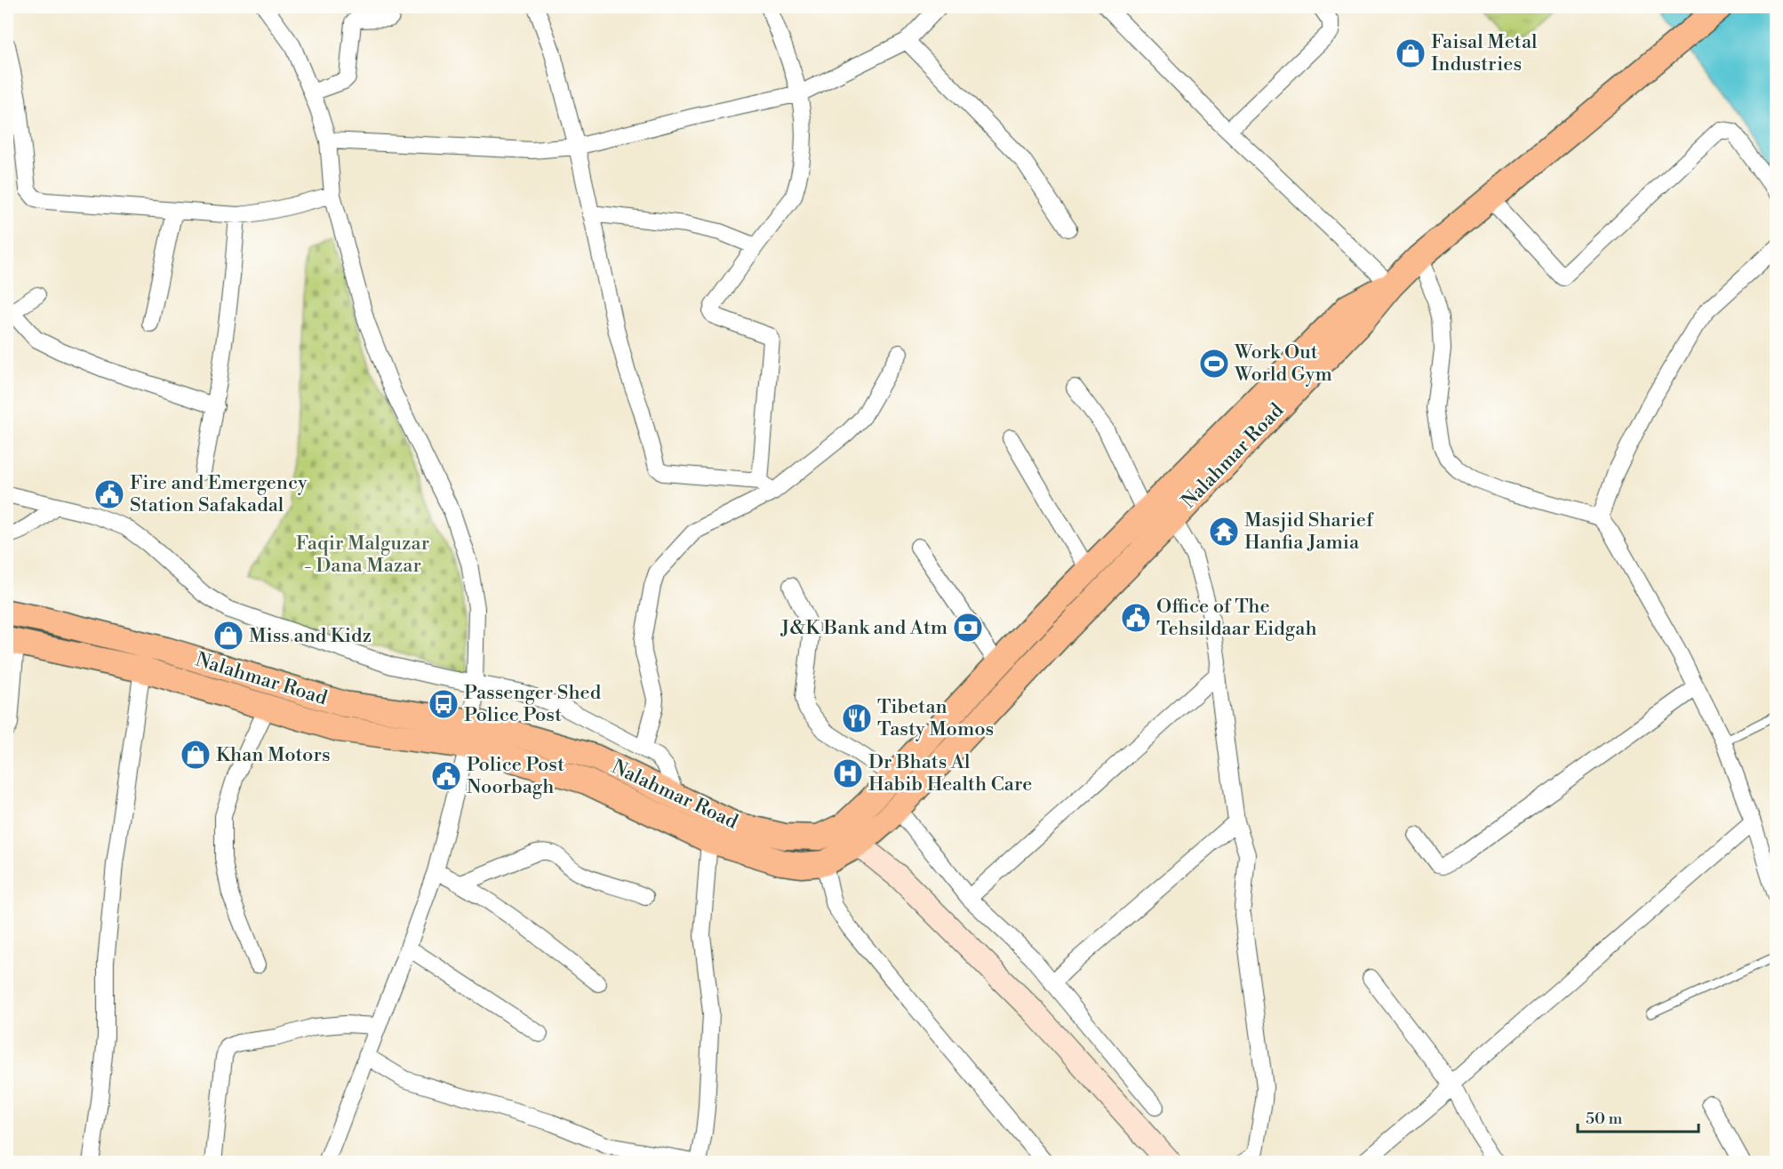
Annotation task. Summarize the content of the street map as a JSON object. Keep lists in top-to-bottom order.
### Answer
{
  "streets": {
    "main road": ["Nalahmar Road"]
  },
  "parks": ["Faqir Malguzar - Dana Mazar"],
  "places": {
    "shop": ["Faisal Metal Industries", "Miss and Kidz", "Khan Motors"],
    "sports": ["Work Out World Gym"],
    "public building": ["Fire and Emergency Station Safakadal", "Office of The Tehsildaar Eidgah", "Police Post Noorbagh"],
    "temple": ["Masjid Sharief Hanfia Jamia"],
    "bank": ["J&K Bank and Atm"],
    "bus stop": ["Passenger Shed Police Post"],
    "restaurant": ["Tibetan Tasty Momos"],
    "hospital": ["Dr Bhats Al Habib Health Care"]
  },
  "scale_bar": "50 m"
}
